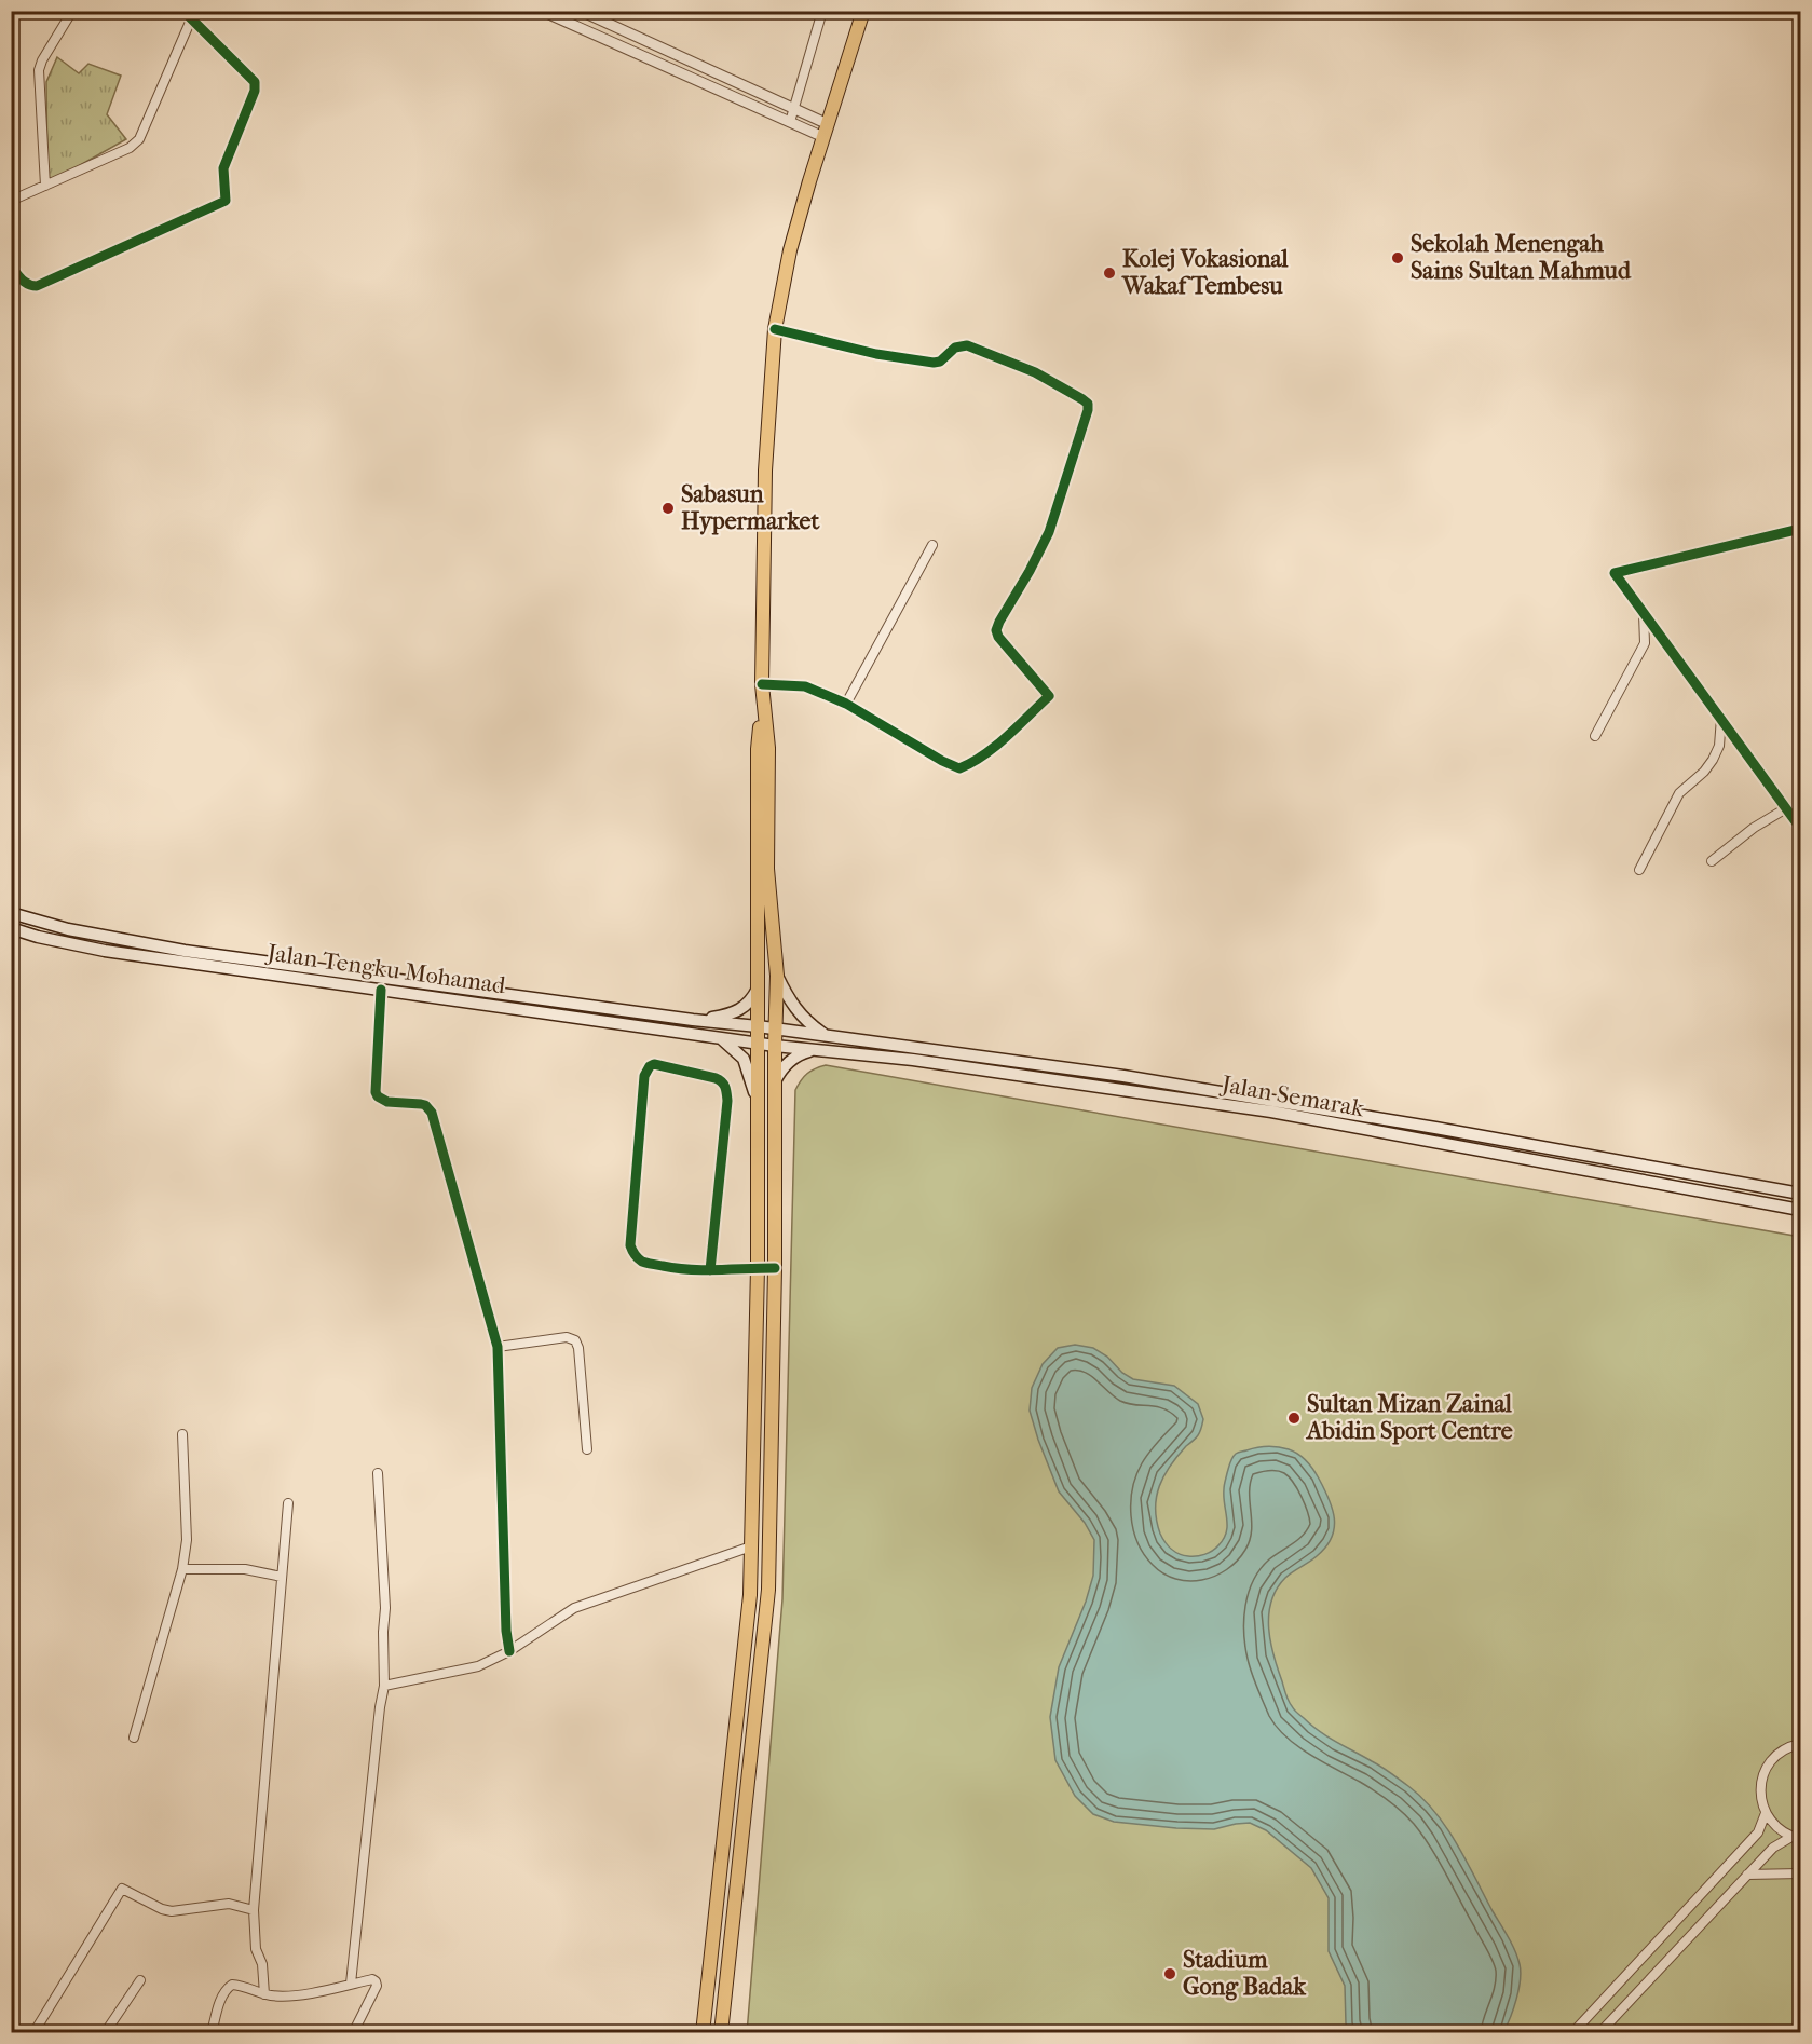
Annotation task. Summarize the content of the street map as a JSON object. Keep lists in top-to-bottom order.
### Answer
{
  "streets": {
    "main road": ["Jalan Tengku Mohamad", "Jalan Semarak"]
  },
  "crossings": [
    ["Jalan Tengku Mohamad", "Jalan Semarak"]
  ],
  "places": [
    "Sekolah Menengah Sains Sultan Mahmud",
    "Kolej Vokasional Wakaf Tembesu",
    "Sabasun Hypermarket",
    "Sultan Mizan Zainal Abidin Sport Centre",
    "Stadium Gong Badak"
  ]
}
